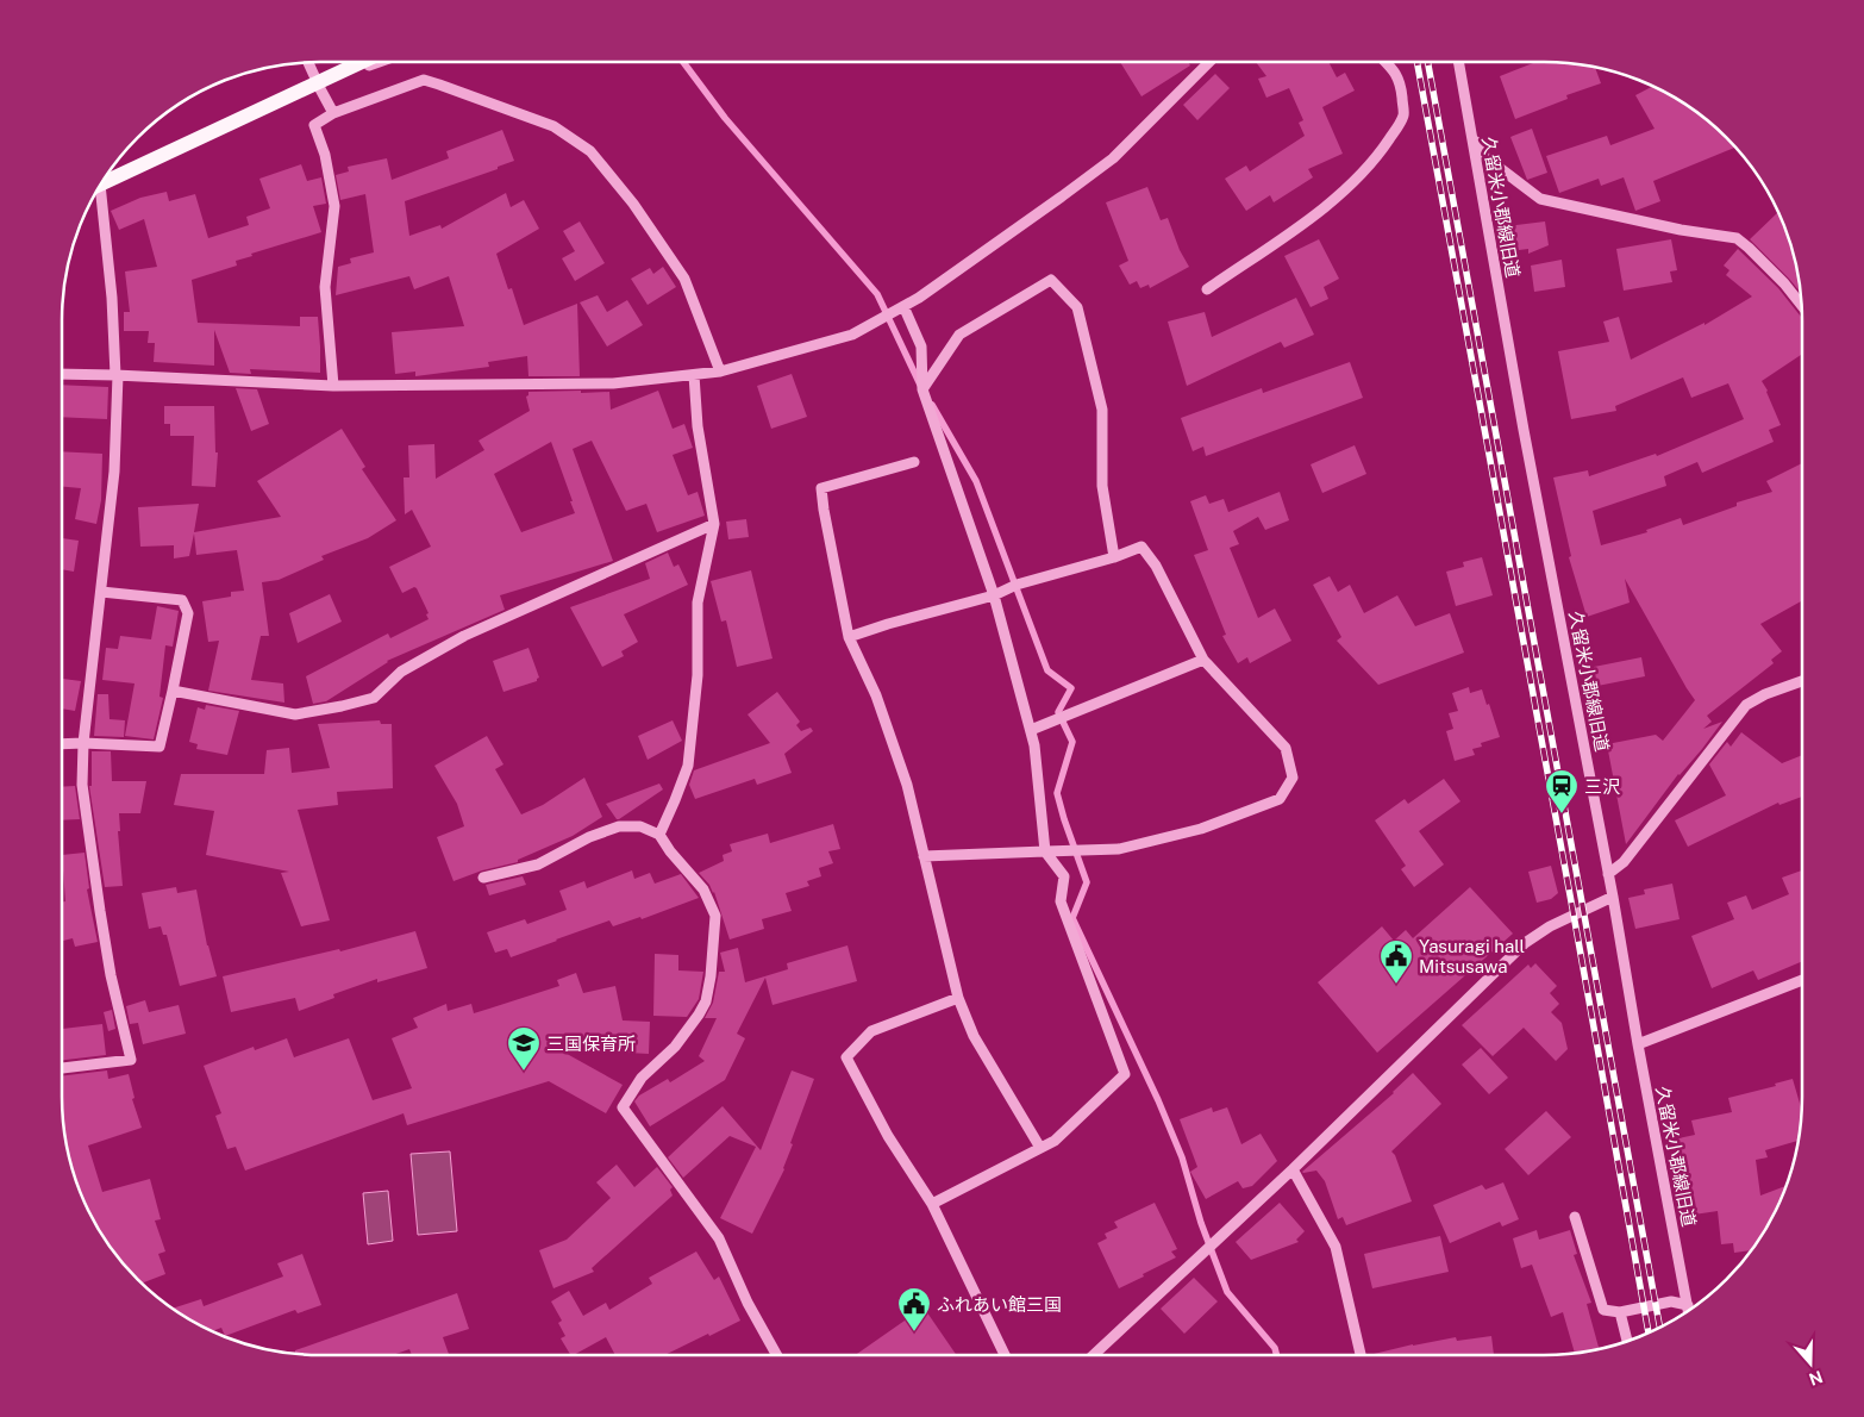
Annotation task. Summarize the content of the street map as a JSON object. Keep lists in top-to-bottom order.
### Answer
{
  "streets": {
    "street": ["久留米小郡線旧道"]
  },
  "places": {
    "station": ["三沢"],
    "public building": ["Yasuragi hall Mitsusawa", "ふれあい館三国"],
    "school or university": ["三国保育所"]
  },
  "north": "bottom"
}
